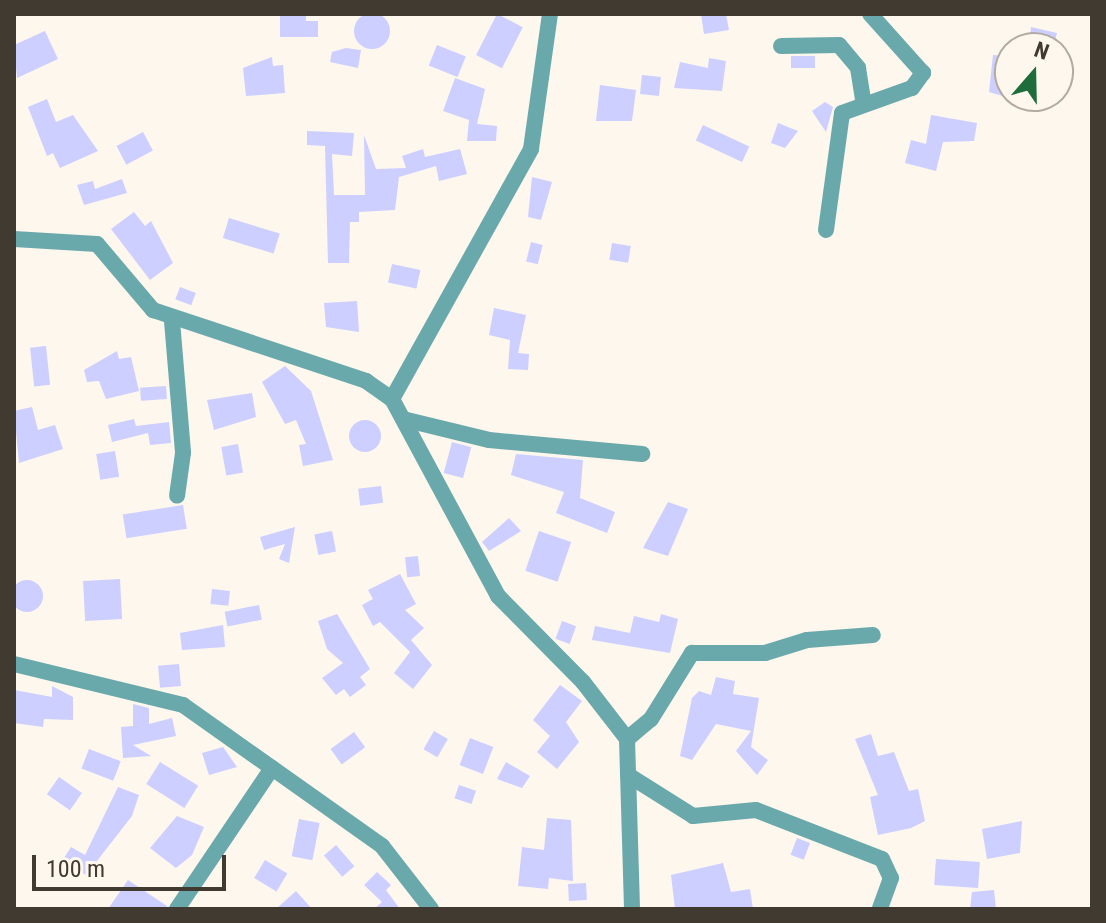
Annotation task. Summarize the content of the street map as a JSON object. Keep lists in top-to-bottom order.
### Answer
{
  "scale_bar": "100 m",
  "north": "top"
}
